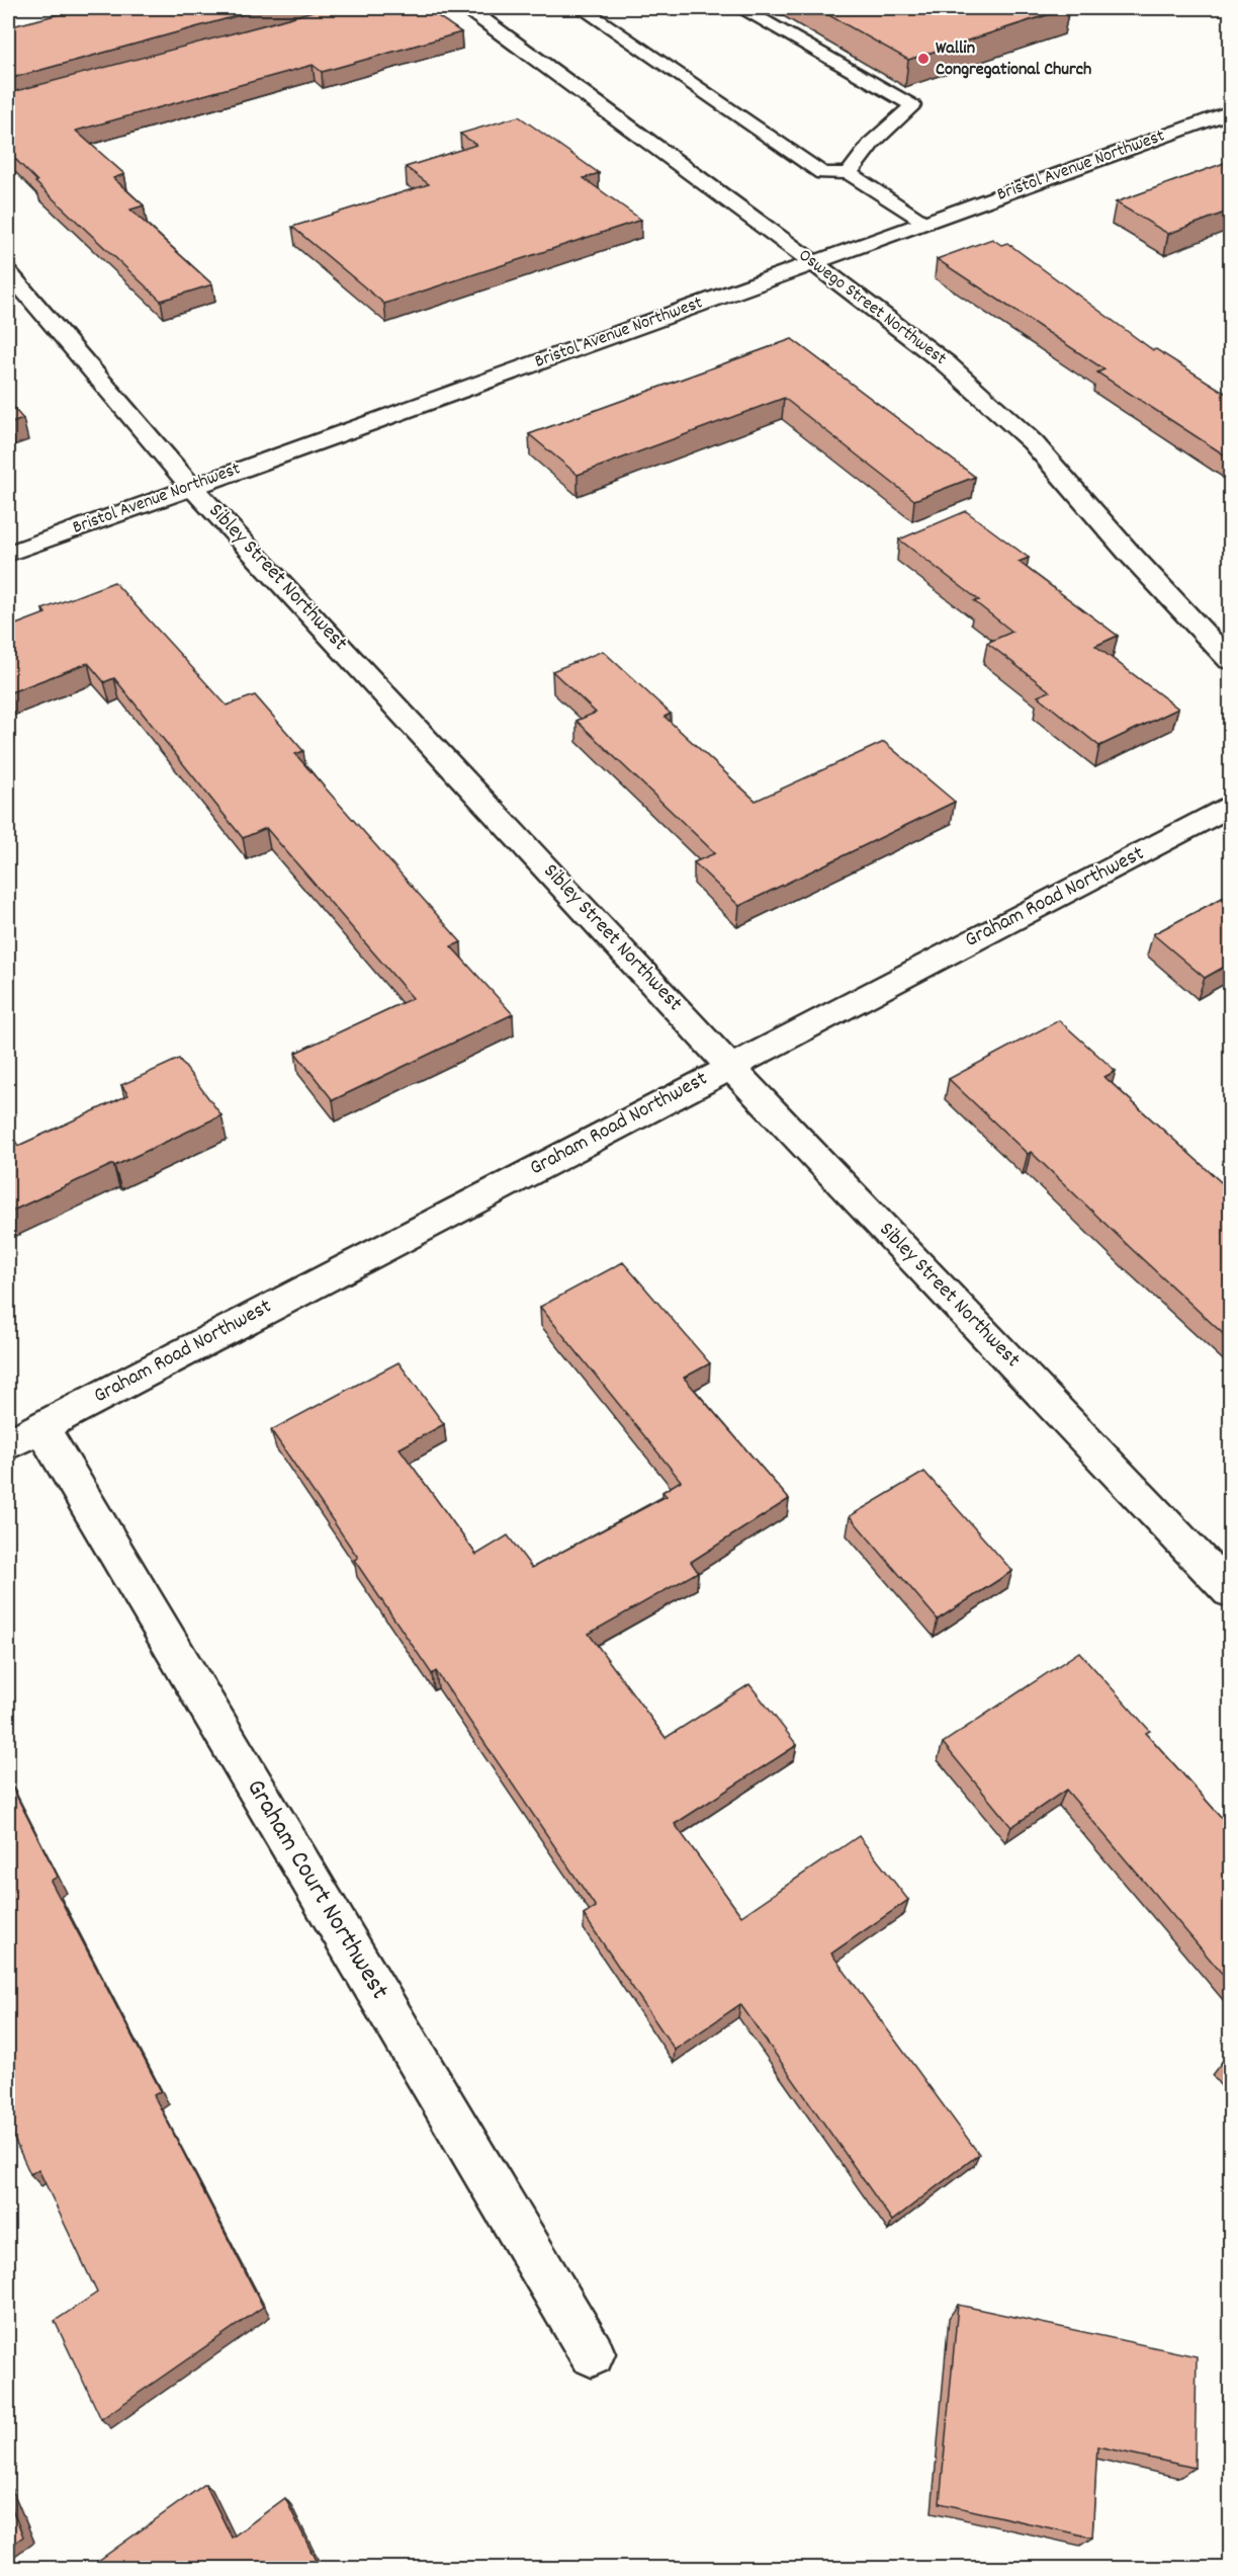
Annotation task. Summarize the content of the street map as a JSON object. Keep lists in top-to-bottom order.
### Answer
{
  "streets": {
    "street": [
      "Bristol Avenue Northwest",
      "Oswego Street Northwest",
      "Sibley Street Northwest",
      "Graham Road Northwest",
      "Graham Court Northwest"
    ]
  },
  "crossings": [
    ["Bristol Avenue Northwest", "Oswego Street Northwest"],
    ["Bristol Avenue Northwest", "Sibley Street Northwest"],
    ["Sibley Street Northwest", "Graham Road Northwest"],
    ["Graham Road Northwest", "Graham Court Northwest"]
  ],
  "places": ["Wallin Congregational Church"]
}
